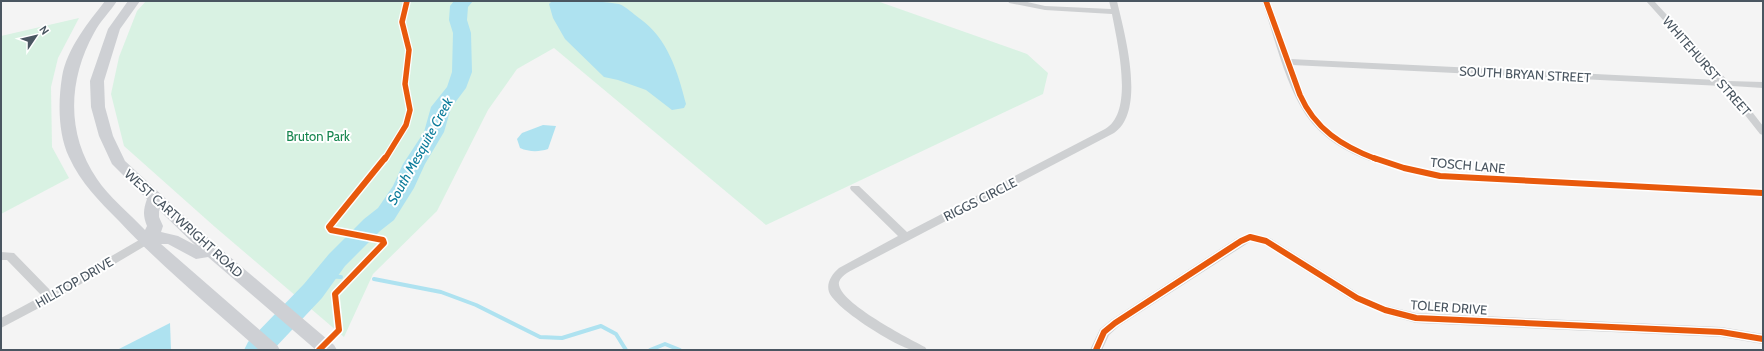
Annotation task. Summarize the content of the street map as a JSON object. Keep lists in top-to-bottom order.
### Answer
{
  "streets": {
    "main road": ["WEST CARTWRIGHT ROAD"],
    "street": [
      "WHITEHURST STREET",
      "SOUTH BRYAN STREET",
      "TOSCH LANE",
      "RIGGS CIRCLE",
      "HILLTOP DRIVE",
      "TOLER DRIVE"
    ]
  },
  "crossings": [
    ["WHITEHURST STREET", "SOUTH BRYAN STREET"],
    ["SOUTH BRYAN STREET", "TOSCH LANE"]
  ],
  "water": ["South Mesquite Creek"],
  "parks": ["Bruton Park"],
  "north": "top right"
}
